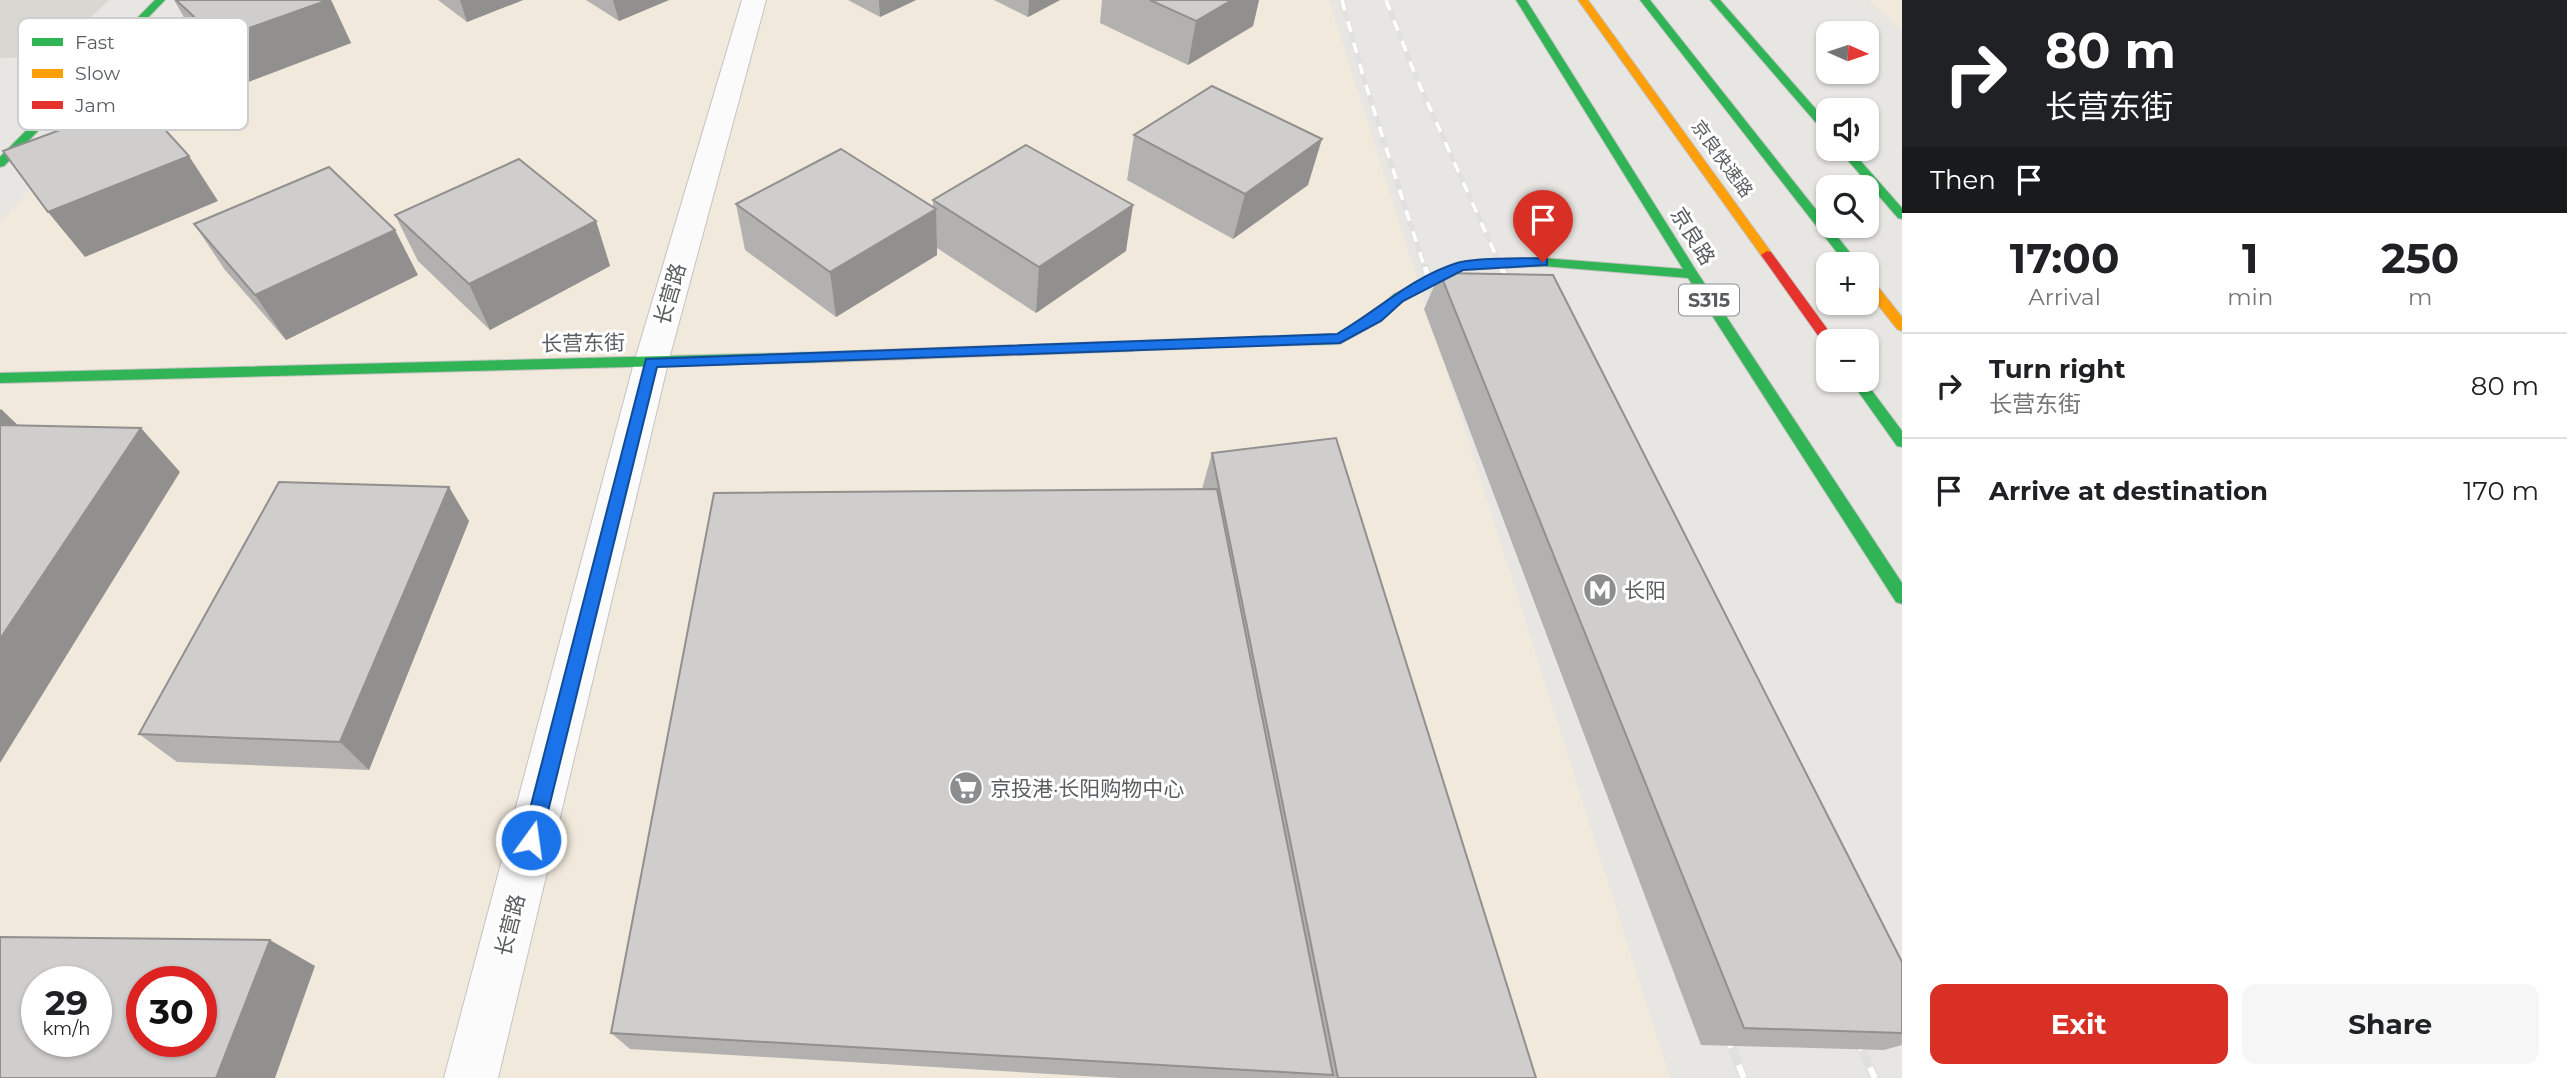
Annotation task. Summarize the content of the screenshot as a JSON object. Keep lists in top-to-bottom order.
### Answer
{
  "streets": {
    "main road": [
      "京良快速路",
      "京良路",
      "S315",
      "长营东街"
    ],
    "street": ["长营路"]
  },
  "crossings": [
    ["京良路", "长营东街"],
    ["长营路", "长营东街"]
  ],
  "places": {
    "metro station": ["长阳"],
    "supermarket": ["京投港·长阳购物中心"]
  },
  "legend": ["Fast", "Slow", "Jam"],
  "north": "right",
  "page": {
    "turn": ["80 m", "长营东街"],
    "map_buttons": ["+", "−"],
    "then": "Then",
    "eta": [
      "17:00",
      "Arrival",
      "1",
      "min",
      "250",
      "m"
    ],
    "list": [
      {
        "name": "Turn right",
        "note": "长营东街",
        "value": "80 m"
      },
      {
        "name": "Arrive at destination",
        "value": "170 m"
      }
    ],
    "speed": "29 km/h",
    "limit": "30",
    "buttons": ["Exit", "Share"]
  }
}
